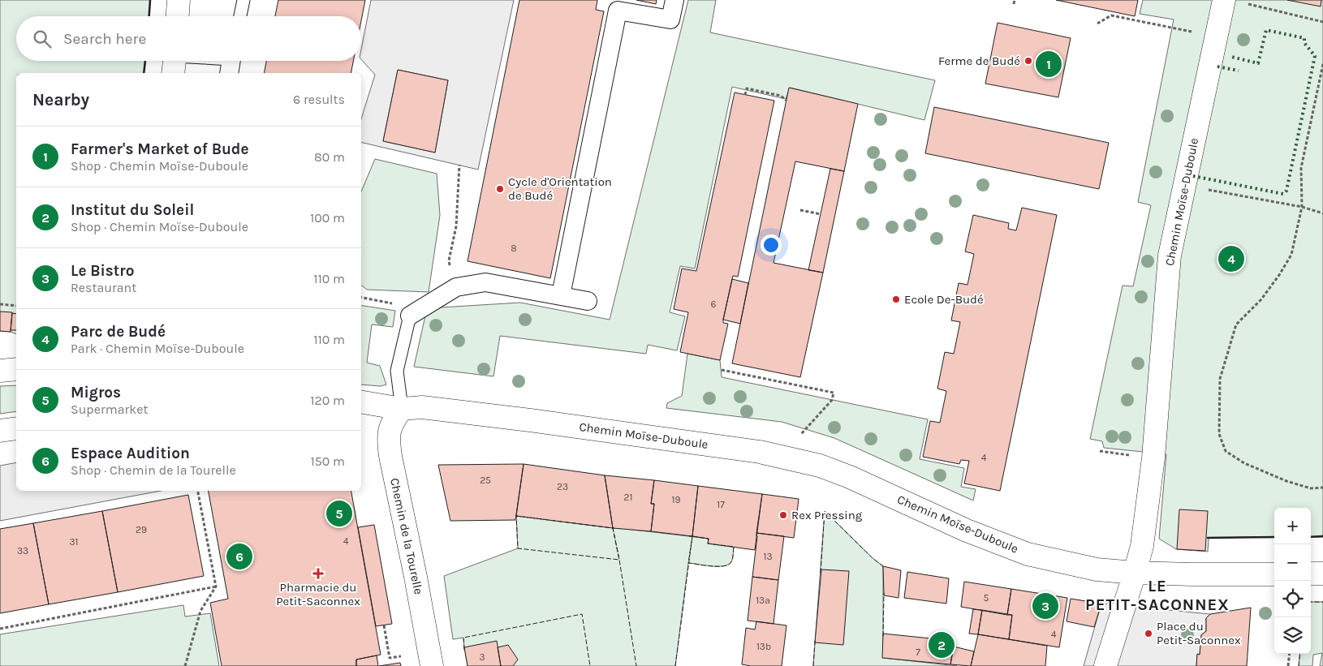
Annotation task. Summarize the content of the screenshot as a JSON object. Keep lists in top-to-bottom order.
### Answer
{
  "streets": {
    "street": ["Chemin Moïse-Duboule", "Chemin de la Tourelle"]
  },
  "crossings": [
    ["Chemin Moïse-Duboule", "Chemin de la Tourelle"]
  ],
  "districts": ["LE PETIT-SACONNEX"],
  "places": {
    "other": [
      "Ferme de Budé",
      "Cycle d'Orientation de Budé",
      "Ecole De-Budé",
      "Rex Pressing",
      "Place du Petit-Saconnex"
    ],
    "health": ["Pharmacie du Petit-Saconnex"]
  },
  "house_numbers": [
    "8",
    "6",
    "4",
    "25",
    "23",
    "21",
    "19",
    "17",
    "29",
    "4",
    "31",
    "33",
    "13",
    "5",
    "13a",
    "4",
    "13b",
    "7",
    "3"
  ],
  "page": {
    "search": "Search here",
    "pins": [
      "1",
      "4",
      "5",
      "6",
      "3",
      "2"
    ],
    "heading": ["Nearby", "6 results"],
    "list": [
      {
        "mark": "1",
        "name": "Farmer's Market of Bude",
        "note": "Shop · Chemin Moïse-Duboule",
        "value": "80 m"
      },
      {
        "mark": "2",
        "name": "Institut du Soleil",
        "note": "Shop · Chemin Moïse-Duboule",
        "value": "100 m"
      },
      {
        "mark": "3",
        "name": "Le Bistro",
        "note": "Restaurant",
        "value": "110 m"
      },
      {
        "mark": "4",
        "name": "Parc de Budé",
        "note": "Park · Chemin Moïse-Duboule",
        "value": "110 m"
      },
      {
        "mark": "5",
        "name": "Migros",
        "note": "Supermarket",
        "value": "120 m"
      },
      {
        "mark": "6",
        "name": "Espace Audition",
        "note": "Shop · Chemin de la Tourelle",
        "value": "150 m"
      }
    ],
    "map_buttons": ["+", "−"]
  }
}
